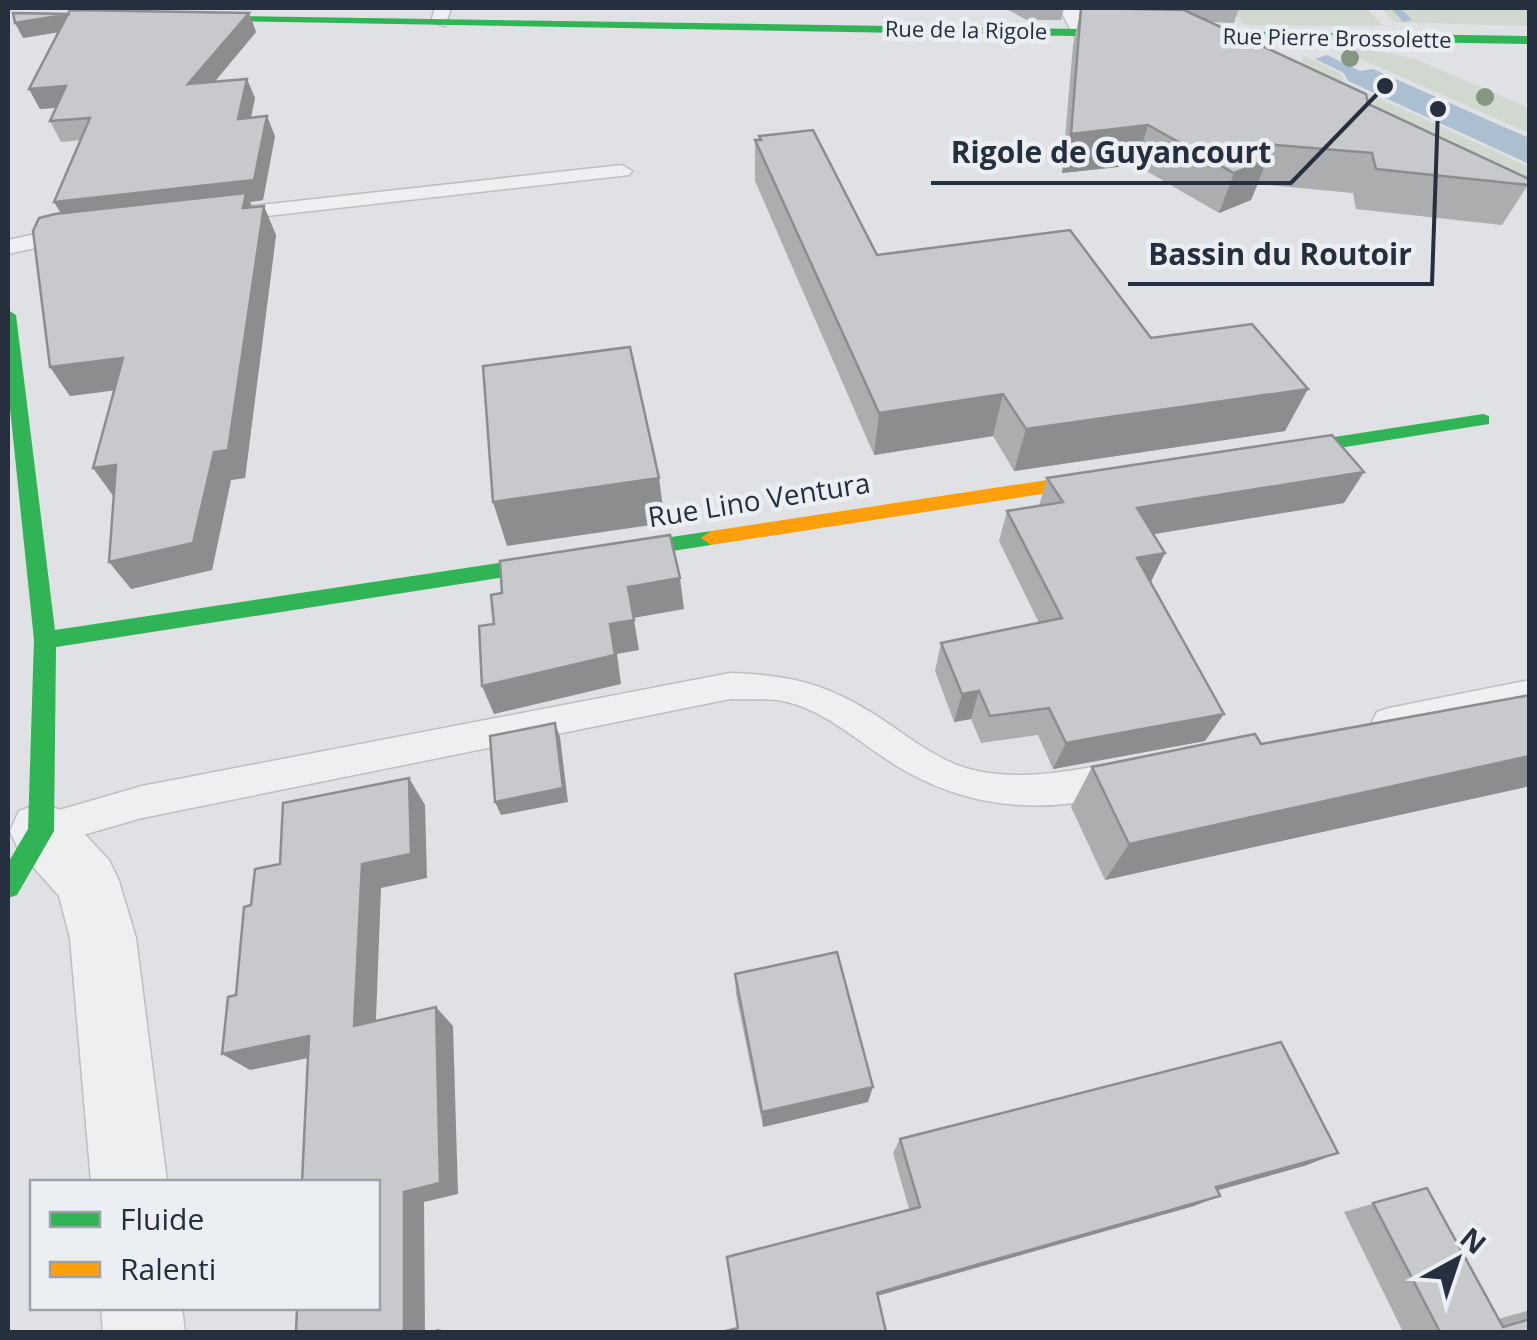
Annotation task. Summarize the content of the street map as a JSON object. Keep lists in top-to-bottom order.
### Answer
{
  "streets": {
    "street": ["Rue de la Rigole", "Rue Pierre Brossolette", "Rue Lino Ventura"]
  },
  "crossings": [
    ["Rue de la Rigole", "Rue Pierre Brossolette"]
  ],
  "places": ["Rigole de Guyancourt", "Bassin du Routoir"],
  "legend": ["Fluide", "Ralenti"],
  "north": "top right"
}
